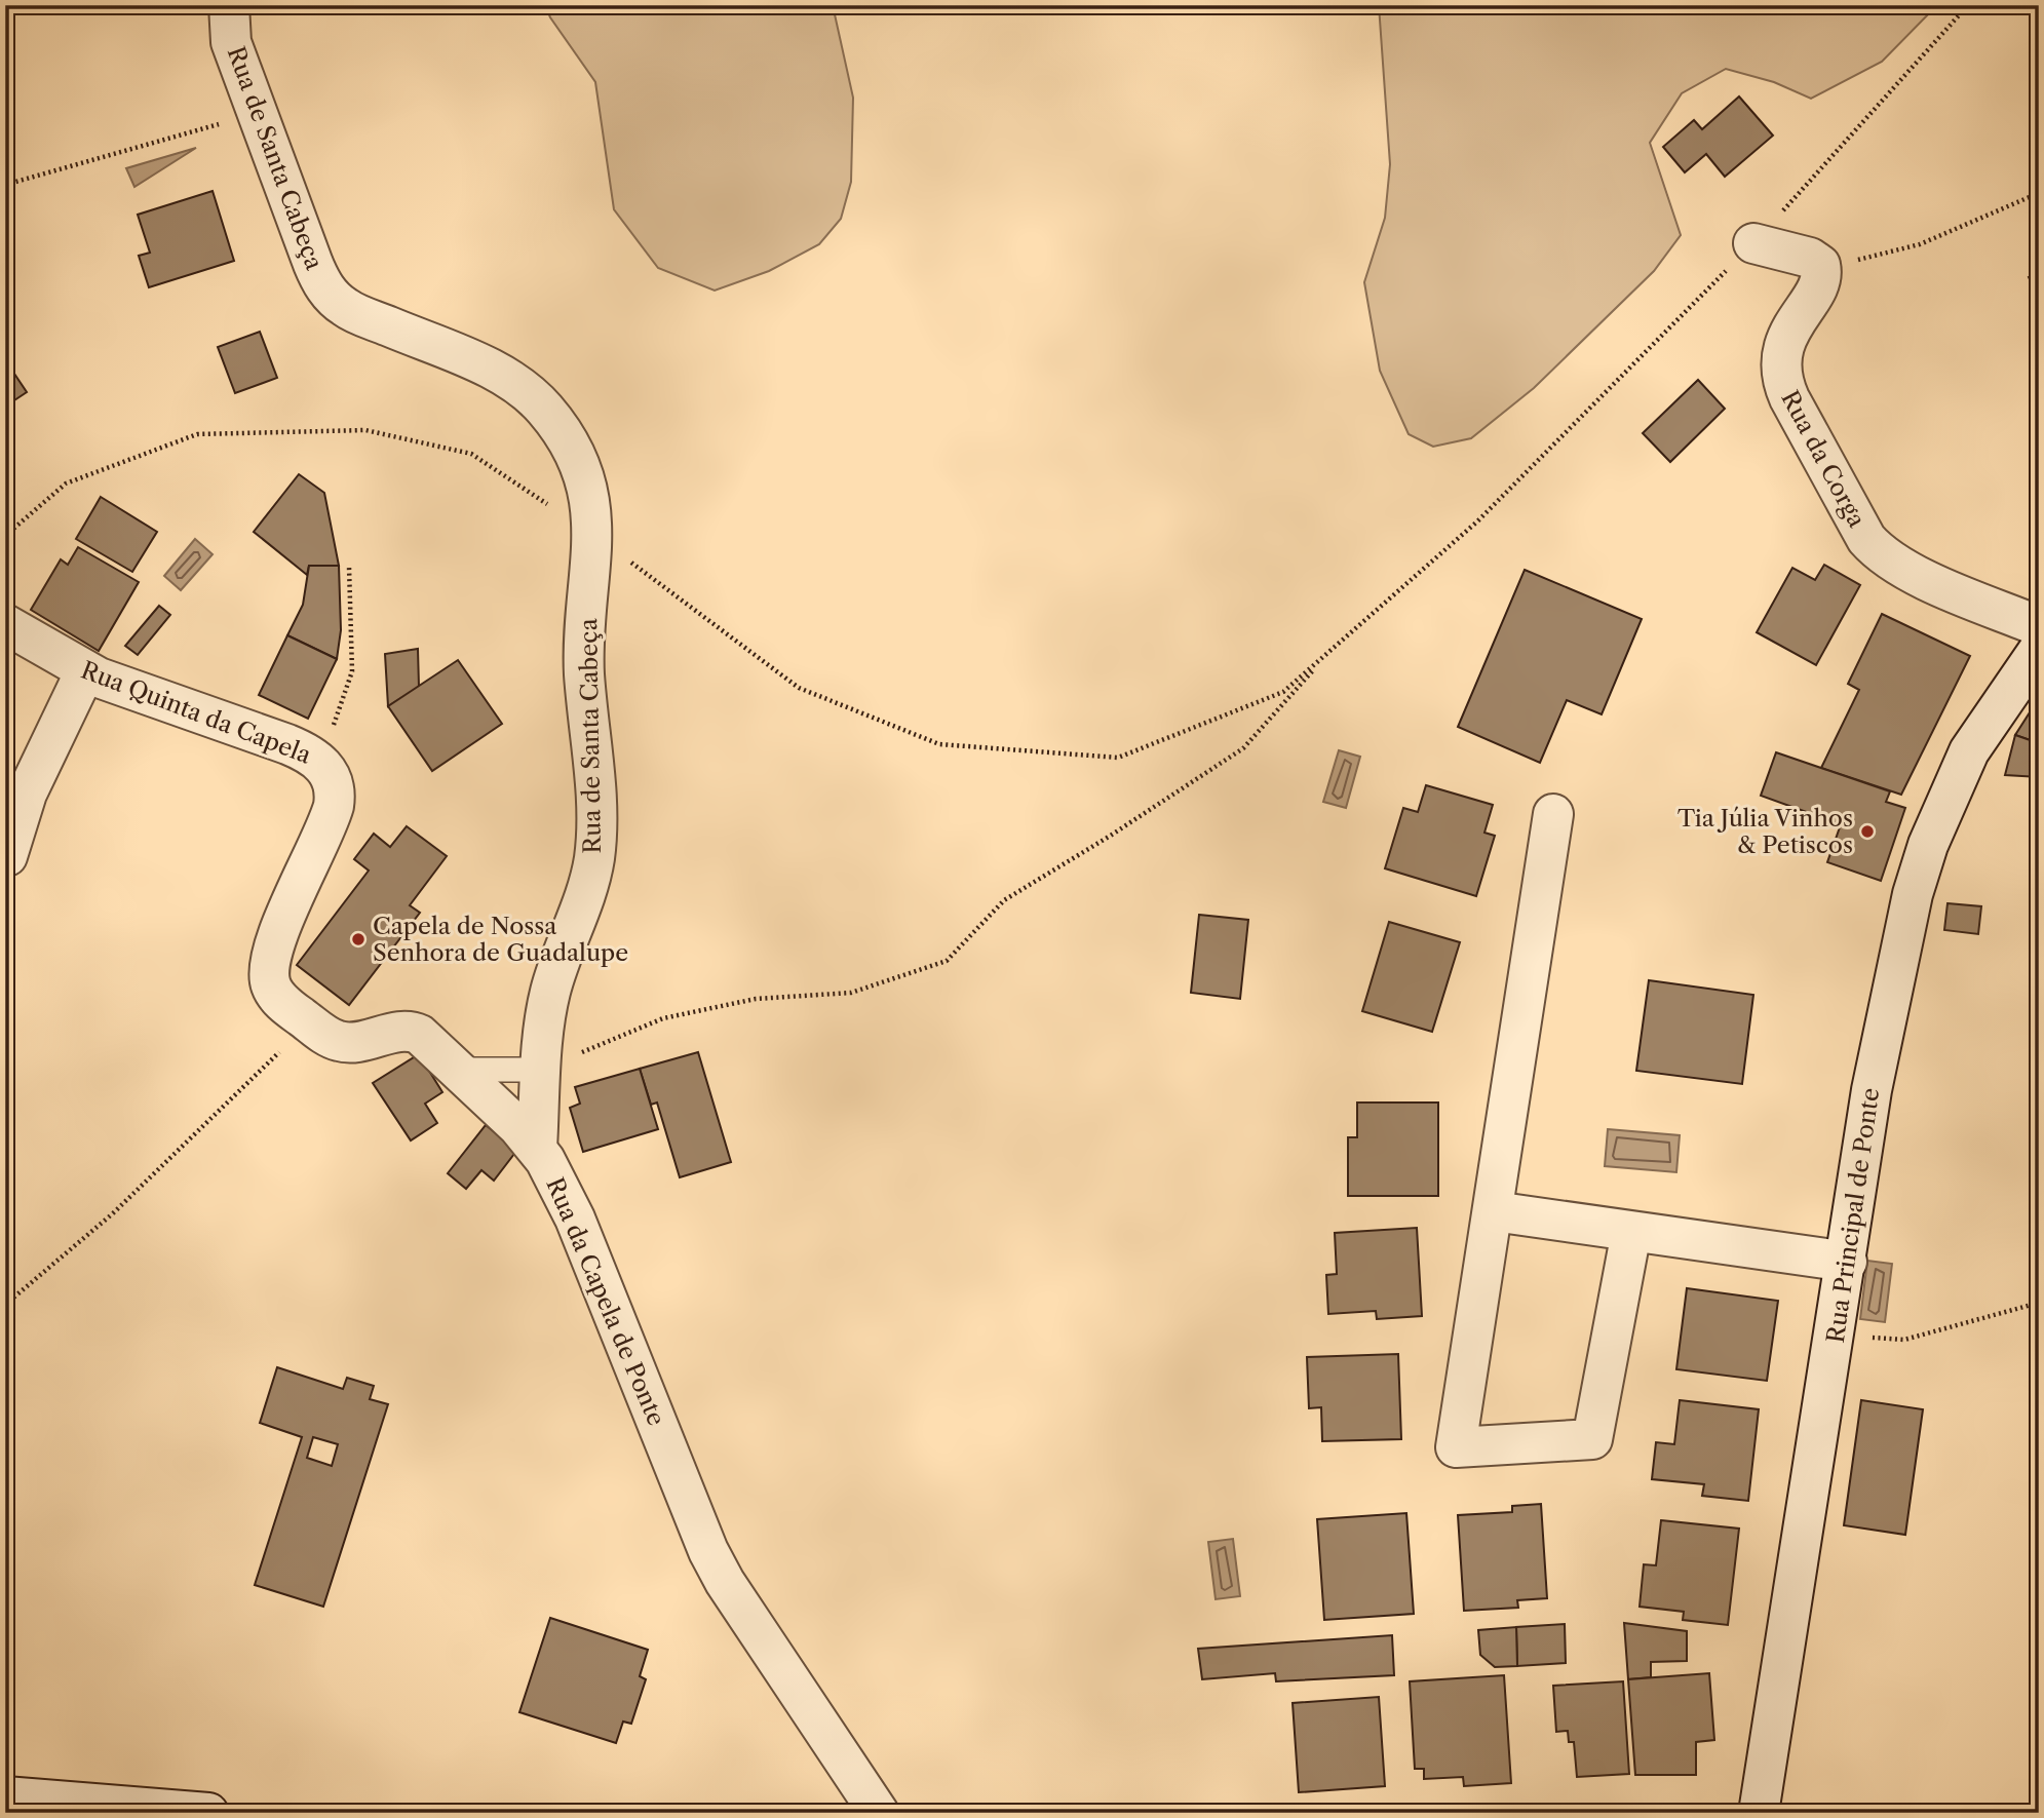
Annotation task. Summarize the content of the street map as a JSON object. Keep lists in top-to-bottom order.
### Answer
{
  "streets": {
    "street": [
      "Rua de Santa Cabeça",
      "Rua da Corga",
      "Rua Quinta da Capela",
      "Rua Principal de Ponte",
      "Rua da Capela de Ponte"
    ]
  },
  "crossings": [
    ["Rua de Santa Cabeça", "Rua da Capela de Ponte"],
    ["Rua Quinta da Capela", "Rua da Capela de Ponte"]
  ],
  "places": ["Tia Júlia Vinhos & Petiscos", "Capela de Nossa Senhora de Guadalupe"]
}
